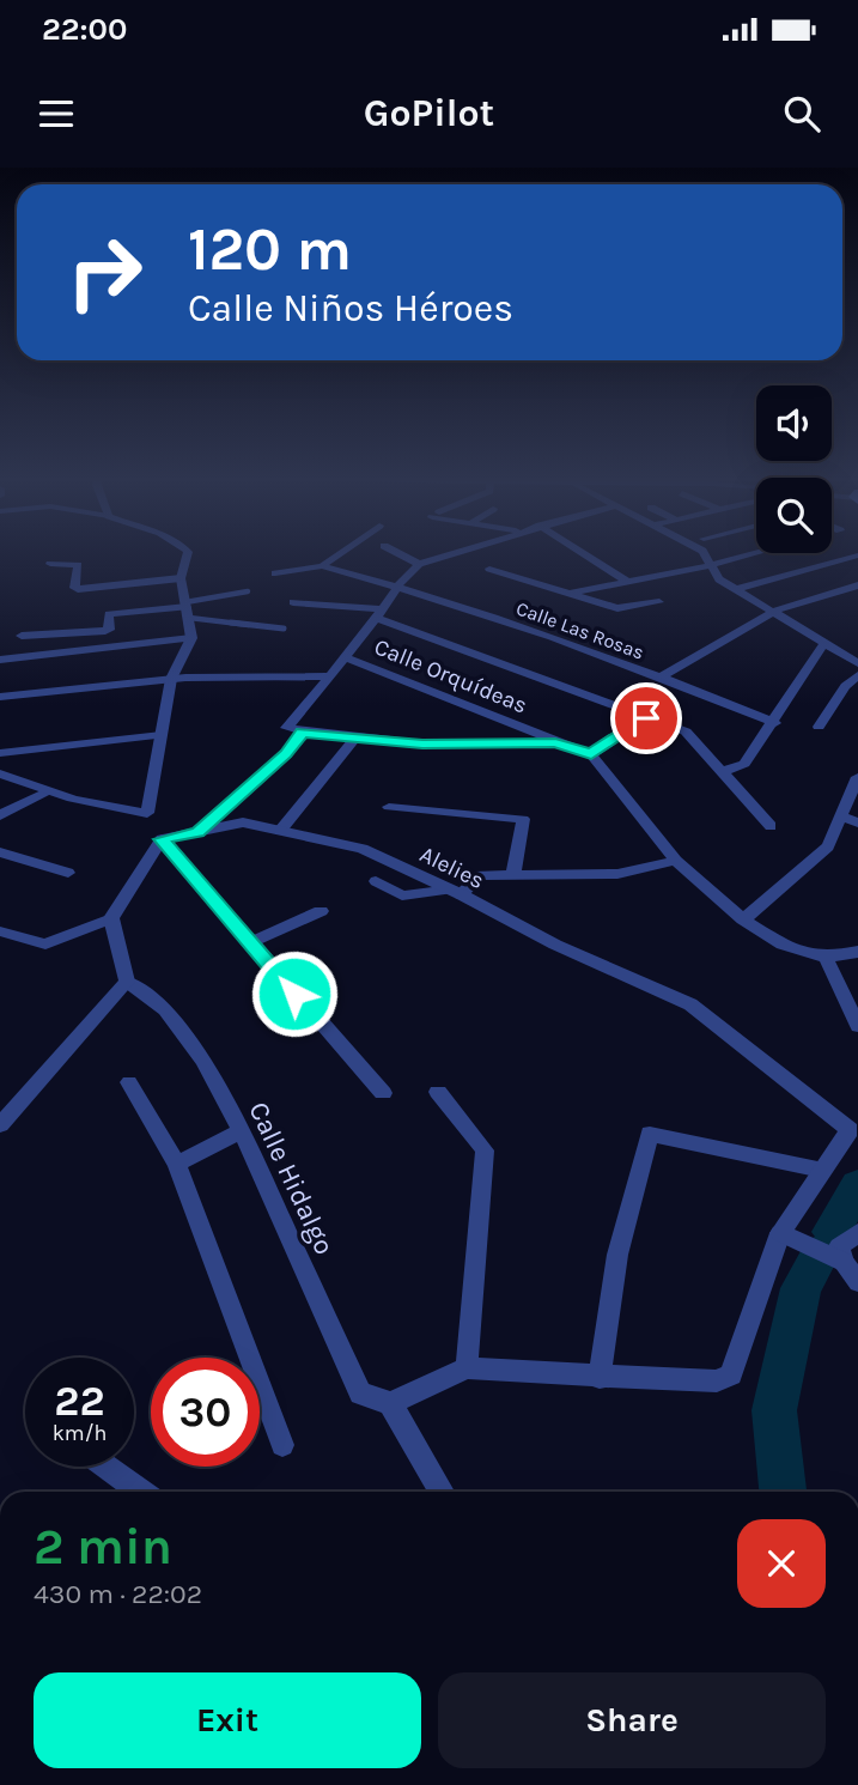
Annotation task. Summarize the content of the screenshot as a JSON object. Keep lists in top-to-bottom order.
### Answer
{
  "streets": {
    "street": [
      "Calle Las Rosas",
      "Calle Orquídeas",
      "Alelies",
      "Calle Hidalgo"
    ]
  },
  "page": {
    "status": "22:00",
    "header": "GoPilot",
    "turn": ["120 m", "Calle Niños Héroes"],
    "speed": "22 km/h",
    "limit": "30",
    "heading": ["2 min", "430 m · 22:02"],
    "buttons": ["Exit", "Share"]
  }
}
